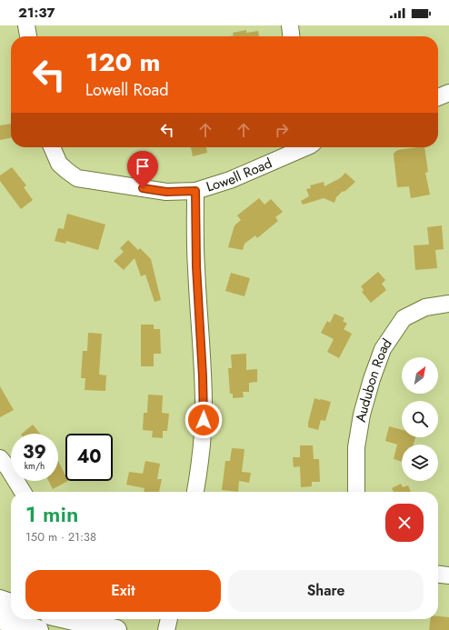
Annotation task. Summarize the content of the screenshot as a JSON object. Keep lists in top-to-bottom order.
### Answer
{
  "streets": {
    "street": ["Lowell Road", "Audubon Road"]
  },
  "north": "top right",
  "page": {
    "status": "21:37",
    "turn": ["120 m", "Lowell Road"],
    "speed": "39 km/h",
    "limit": "40",
    "heading": ["1 min", "150 m · 21:38"],
    "buttons": ["Exit", "Share"]
  }
}
